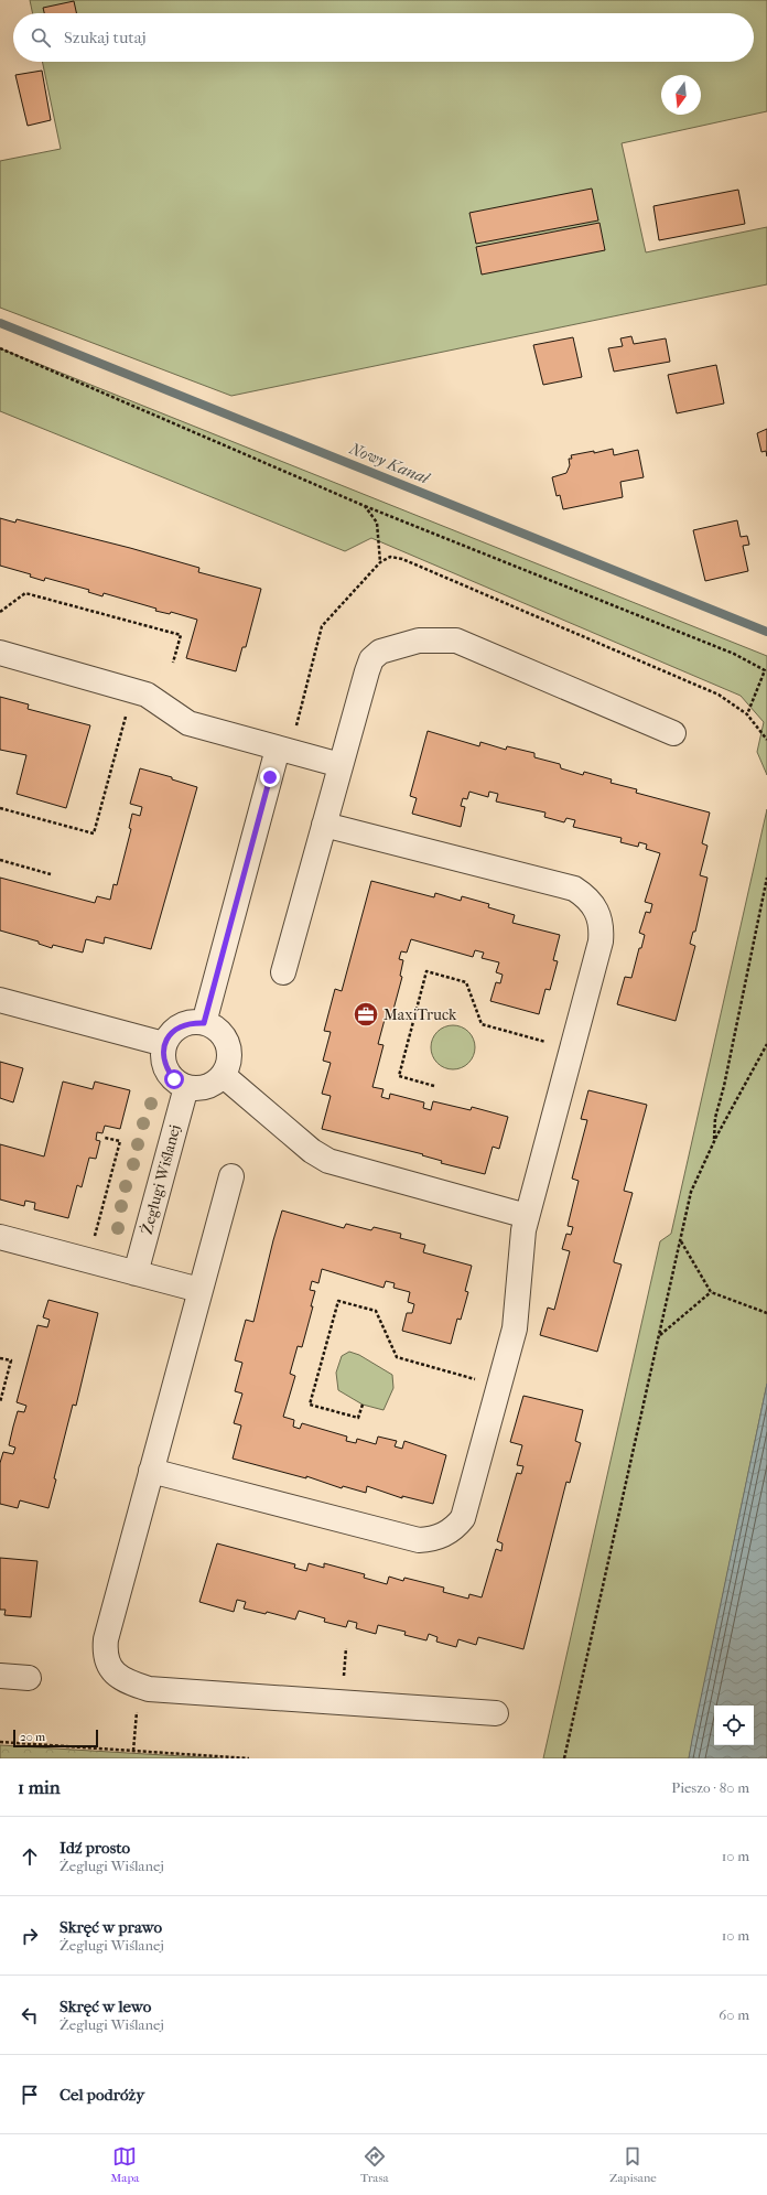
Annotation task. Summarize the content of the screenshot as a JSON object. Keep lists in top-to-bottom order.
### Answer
{
  "streets": {
    "street": ["Żeglugi Wiślanej"]
  },
  "water": ["Nowy Kanał"],
  "places": {
    "office": ["MaxiTruck"]
  },
  "scale_bar": "20 m",
  "north": "bottom",
  "page": {
    "search": "Szukaj tutaj",
    "scale": "20 m",
    "heading": ["1 min", "Pieszo · 80 m"],
    "list": [
      ["Idź prosto", "Żeglugi Wiślanej", "10 m"],
      ["Skręć w prawo", "Żeglugi Wiślanej", "10 m"],
      ["Skręć w lewo", "Żeglugi Wiślanej", "60 m"],
      "Cel podróży"
    ],
    "nav": ["Mapa", "Trasa", "Zapisane"]
  }
}
